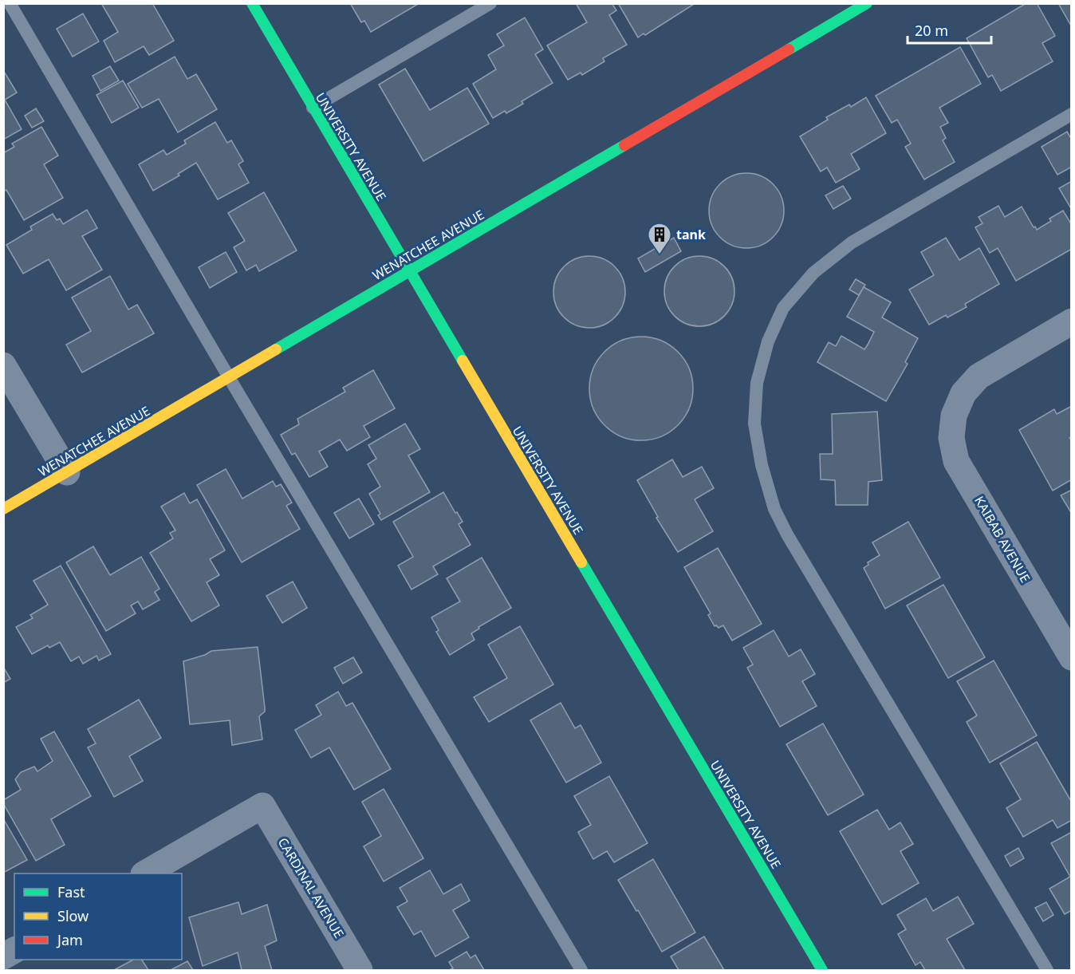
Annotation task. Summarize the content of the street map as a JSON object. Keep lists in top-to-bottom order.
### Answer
{
  "streets": {
    "street": [
      "UNIVERSITY AVENUE",
      "WENATCHEE AVENUE",
      "KAIBAB AVENUE",
      "CARDINAL AVENUE"
    ]
  },
  "crossings": [
    ["UNIVERSITY AVENUE", "WENATCHEE AVENUE"]
  ],
  "places": {
    "building": ["tank"]
  },
  "legend": ["Fast", "Slow", "Jam"],
  "scale_bar": "20 m"
}
